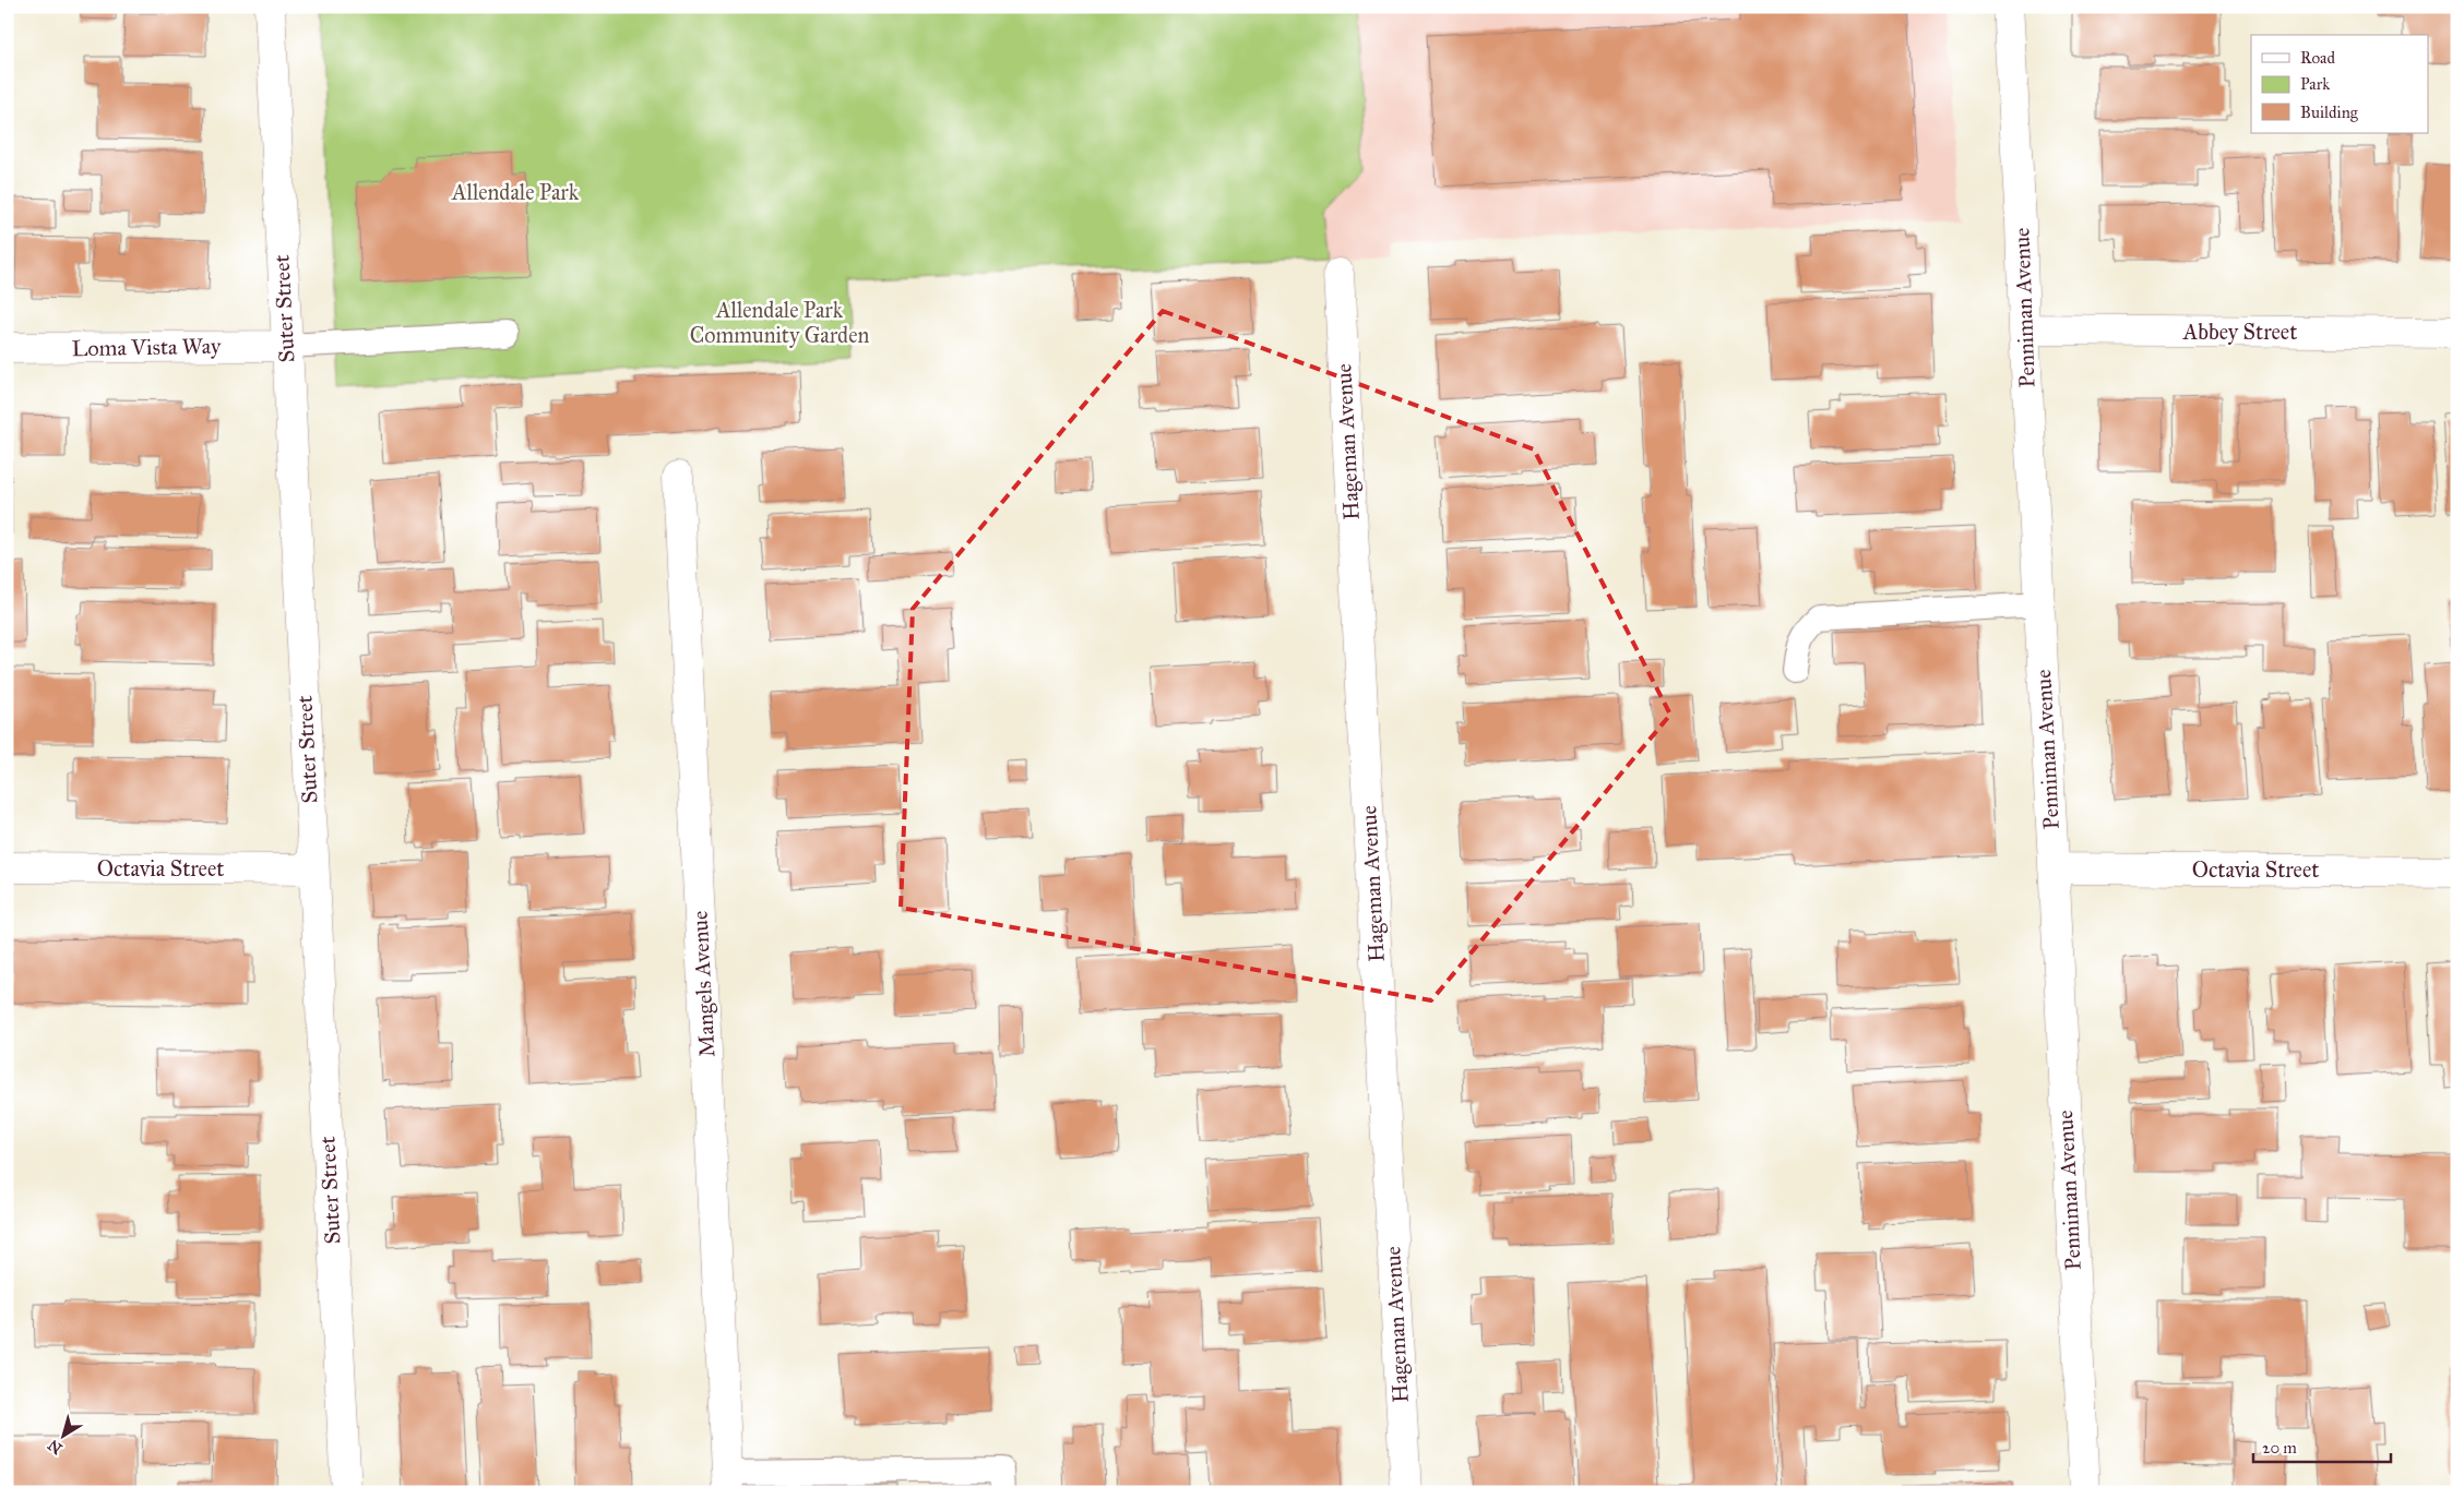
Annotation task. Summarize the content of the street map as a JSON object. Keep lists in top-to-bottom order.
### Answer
{
  "streets": {
    "street": [
      "Penniman Avenue",
      "Suter Street",
      "Abbey Street",
      "Loma Vista Way",
      "Hageman Avenue",
      "Octavia Street",
      "Mangels Avenue"
    ]
  },
  "crossings": [
    ["Penniman Avenue", "Abbey Street"],
    ["Penniman Avenue", "Octavia Street"],
    ["Suter Street", "Loma Vista Way"],
    ["Suter Street", "Octavia Street"]
  ],
  "parks": ["Allendale Park", "Allendale Park Community Garden"],
  "legend": ["Road", "Park", "Building"],
  "scale_bar": "20 m",
  "north": "bottom left"
}
